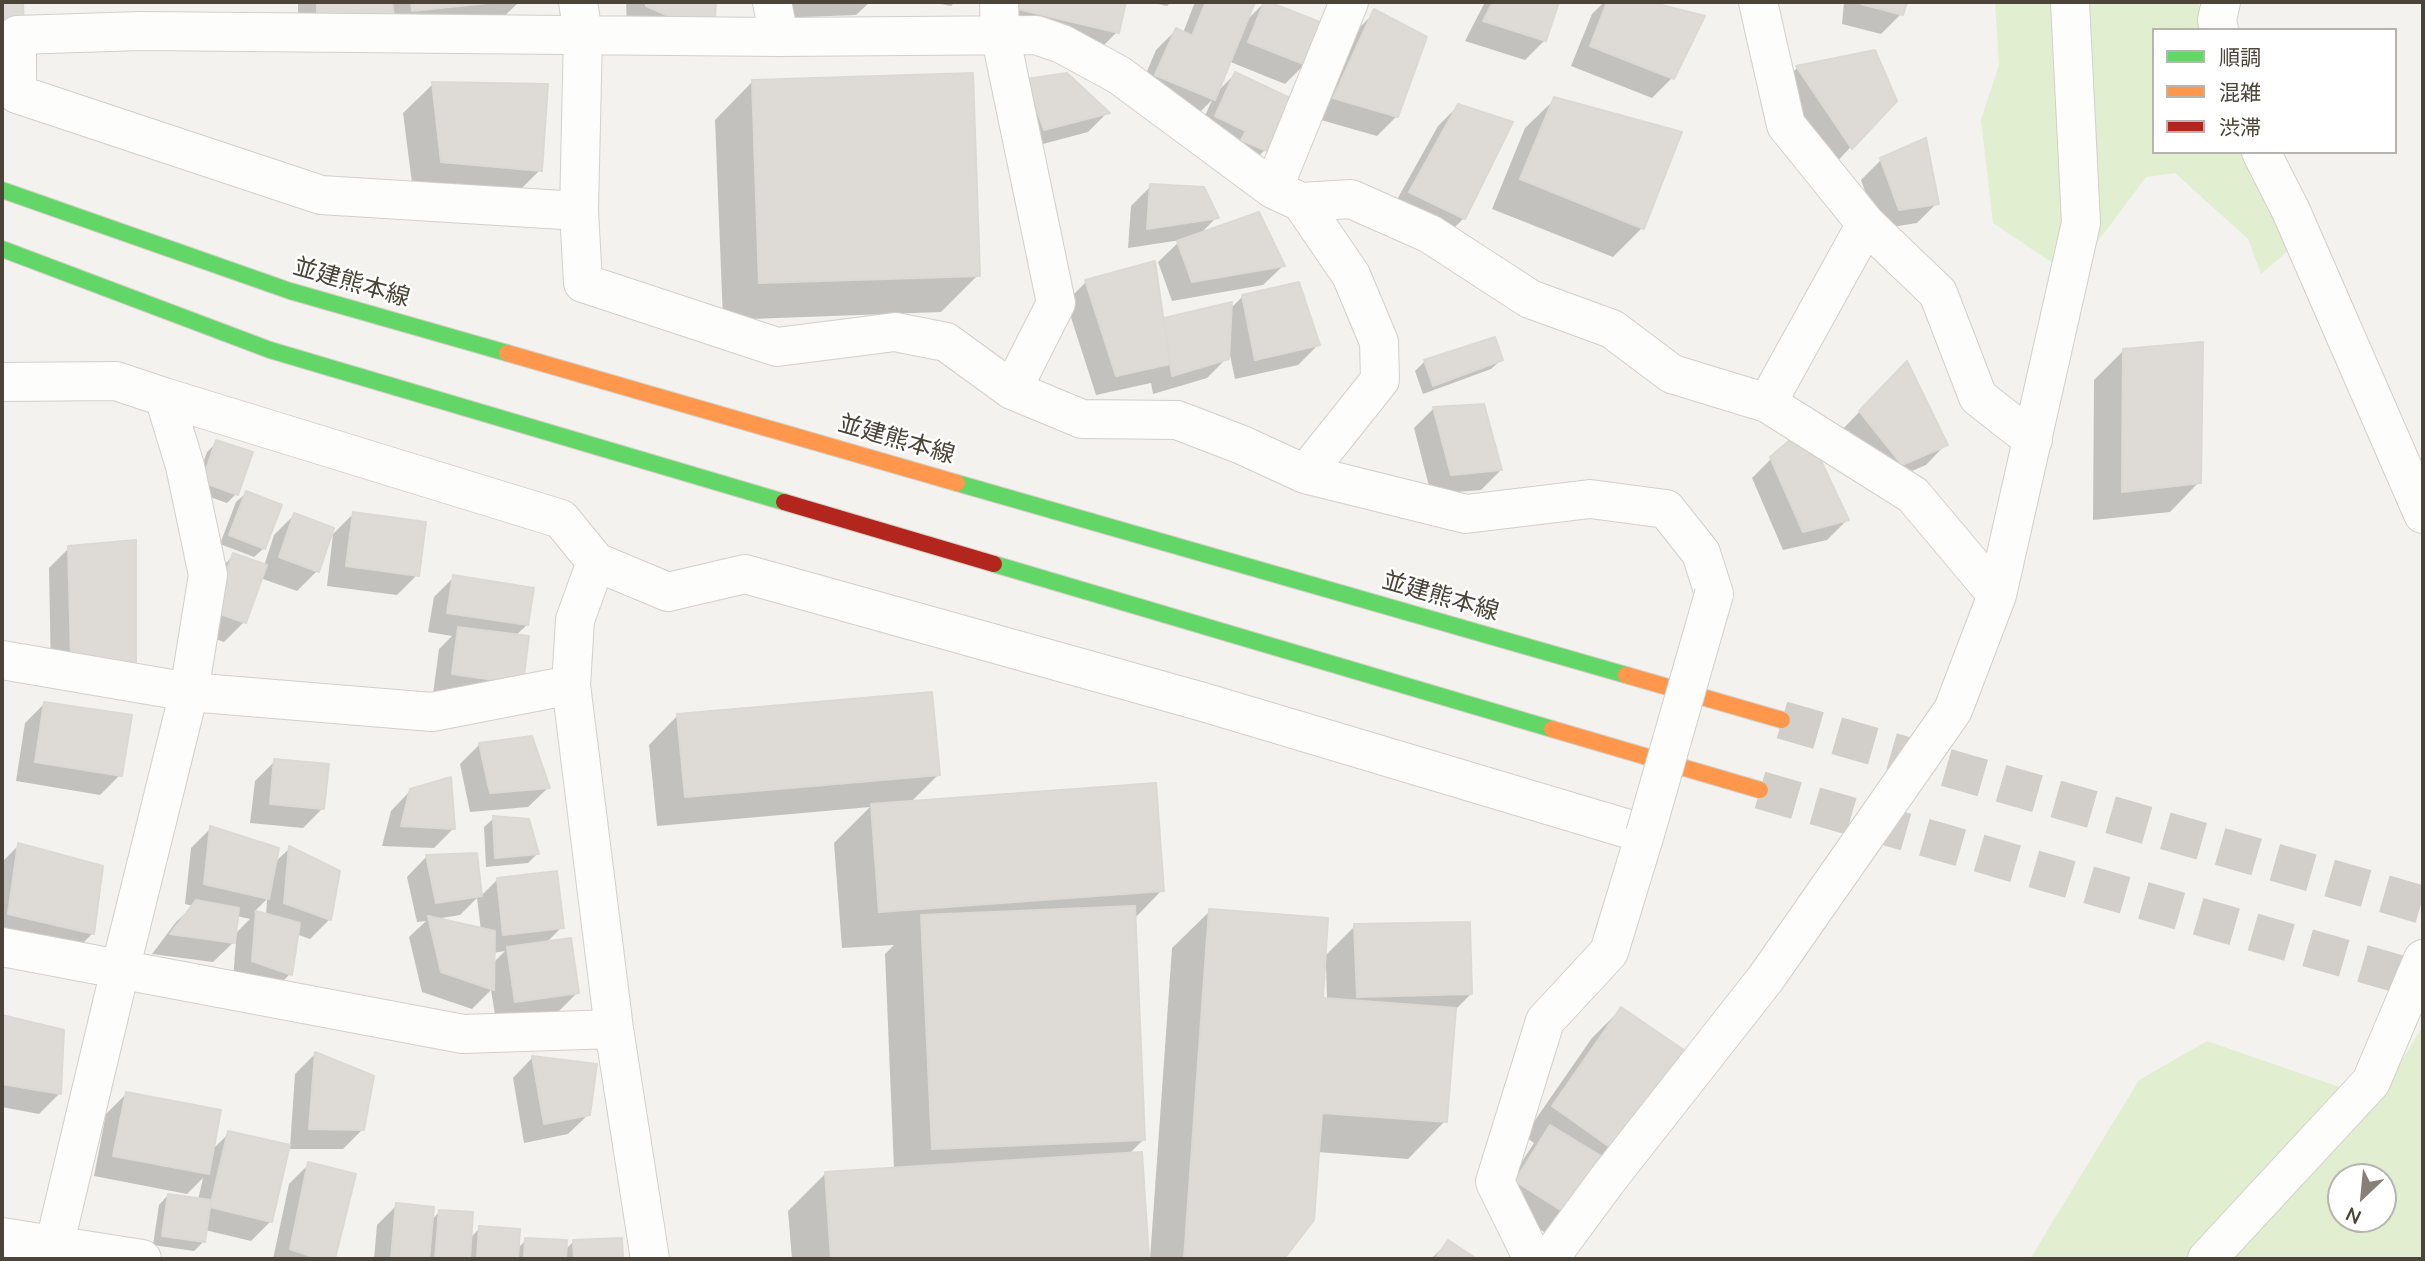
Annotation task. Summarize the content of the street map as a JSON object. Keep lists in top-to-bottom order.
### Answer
{
  "streets": {
    "main road": ["並建熊本線"]
  },
  "legend": ["順調", "混雑", "渋滞"],
  "north": "bottom left"
}
